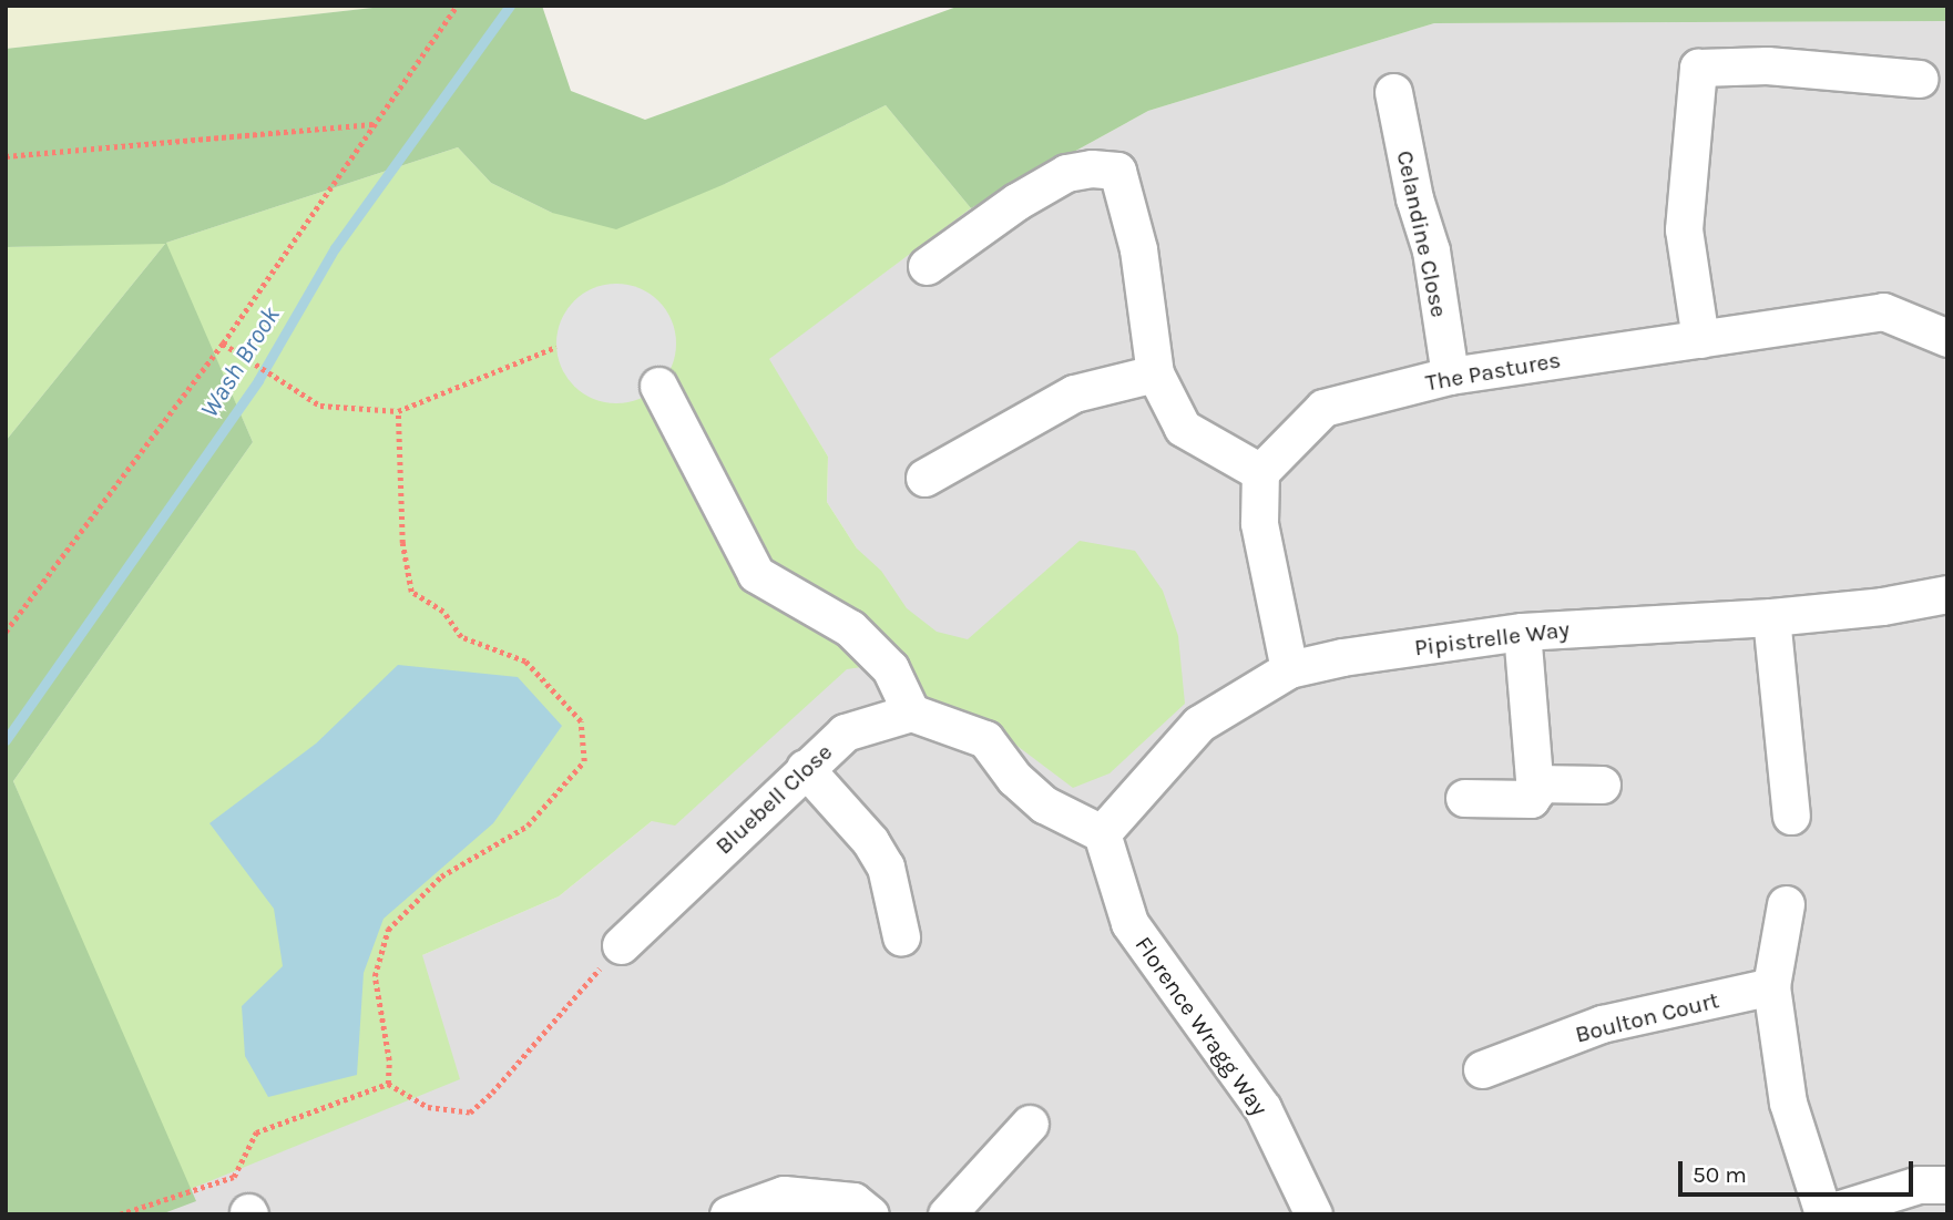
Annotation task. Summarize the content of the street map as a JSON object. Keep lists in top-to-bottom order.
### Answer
{
  "streets": {
    "street": [
      "Celandine Close",
      "The Pastures",
      "Pipistrelle Way",
      "Bluebell Close",
      "Boulton Court",
      "Florence Wragg Way"
    ]
  },
  "crossings": [
    ["Celandine Close", "The Pastures"],
    ["Pipistrelle Way", "Florence Wragg Way"]
  ],
  "water": ["Wash Brook"],
  "scale_bar": "50 m"
}
